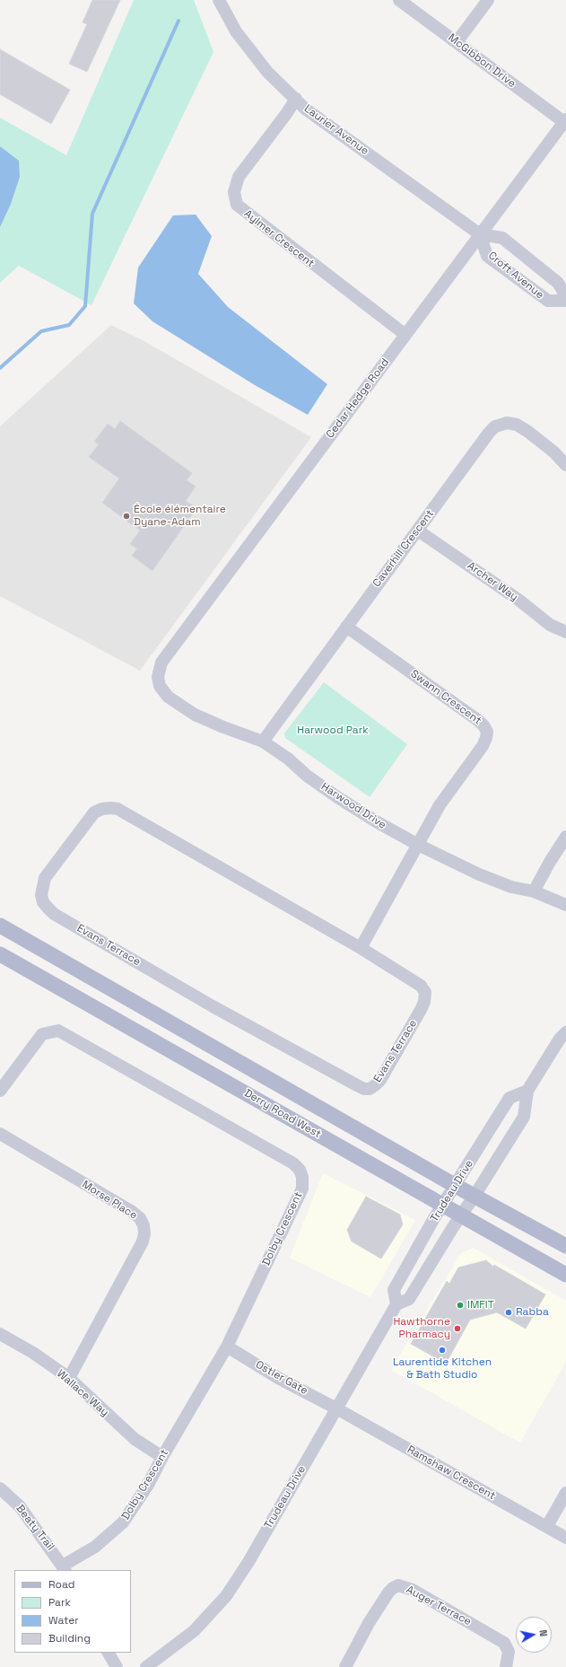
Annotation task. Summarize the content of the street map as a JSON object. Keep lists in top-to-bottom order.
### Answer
{
  "streets": {
    "main road": ["Derry Road West"],
    "street": [
      "McGibbon Drive",
      "Laurier Avenue",
      "Aylmer Crescent",
      "Croft Avenue",
      "Cedar Hedge Road",
      "Caverhill Crescent",
      "Archer Way",
      "Swann Crescent",
      "Harwood Drive",
      "Evans Terrace",
      "Trudeau Drive",
      "Morse Place",
      "Dolby Crescent",
      "Ostler Gate",
      "Wallace Way",
      "Ramshaw Crescent",
      "Beaty Trail",
      "Auger Terrace"
    ]
  },
  "crossings": [
    ["McGibbon Drive", "Cedar Hedge Road"],
    ["Laurier Avenue", "Aylmer Crescent"],
    ["Laurier Avenue", "Croft Avenue"],
    ["Laurier Avenue", "Cedar Hedge Road"],
    ["Aylmer Crescent", "Cedar Hedge Road"],
    ["Croft Avenue", "Cedar Hedge Road"],
    ["Cedar Hedge Road", "Harwood Drive"],
    ["Caverhill Crescent", "Archer Way"],
    ["Caverhill Crescent", "Swann Crescent"],
    ["Caverhill Crescent", "Harwood Drive"],
    ["Swann Crescent", "Harwood Drive"],
    ["Derry Road West", "Trudeau Drive"],
    ["Trudeau Drive", "Ostler Gate"],
    ["Trudeau Drive", "Ramshaw Crescent"],
    ["Morse Place", "Wallace Way"],
    ["Dolby Crescent", "Ostler Gate"],
    ["Dolby Crescent", "Wallace Way"],
    ["Dolby Crescent", "Beaty Trail"],
    ["Ostler Gate", "Ramshaw Crescent"]
  ],
  "parks": ["Harwood Park"],
  "places": [
    "École élémentaire Dyane-Adam",
    "IMFIT",
    "Rabba",
    "Hawthorne Pharmacy",
    "Laurentide Kitchen & Bath Studio"
  ],
  "legend": [
    "Road",
    "Park",
    "Water",
    "Building"
  ],
  "north": "right"
}
